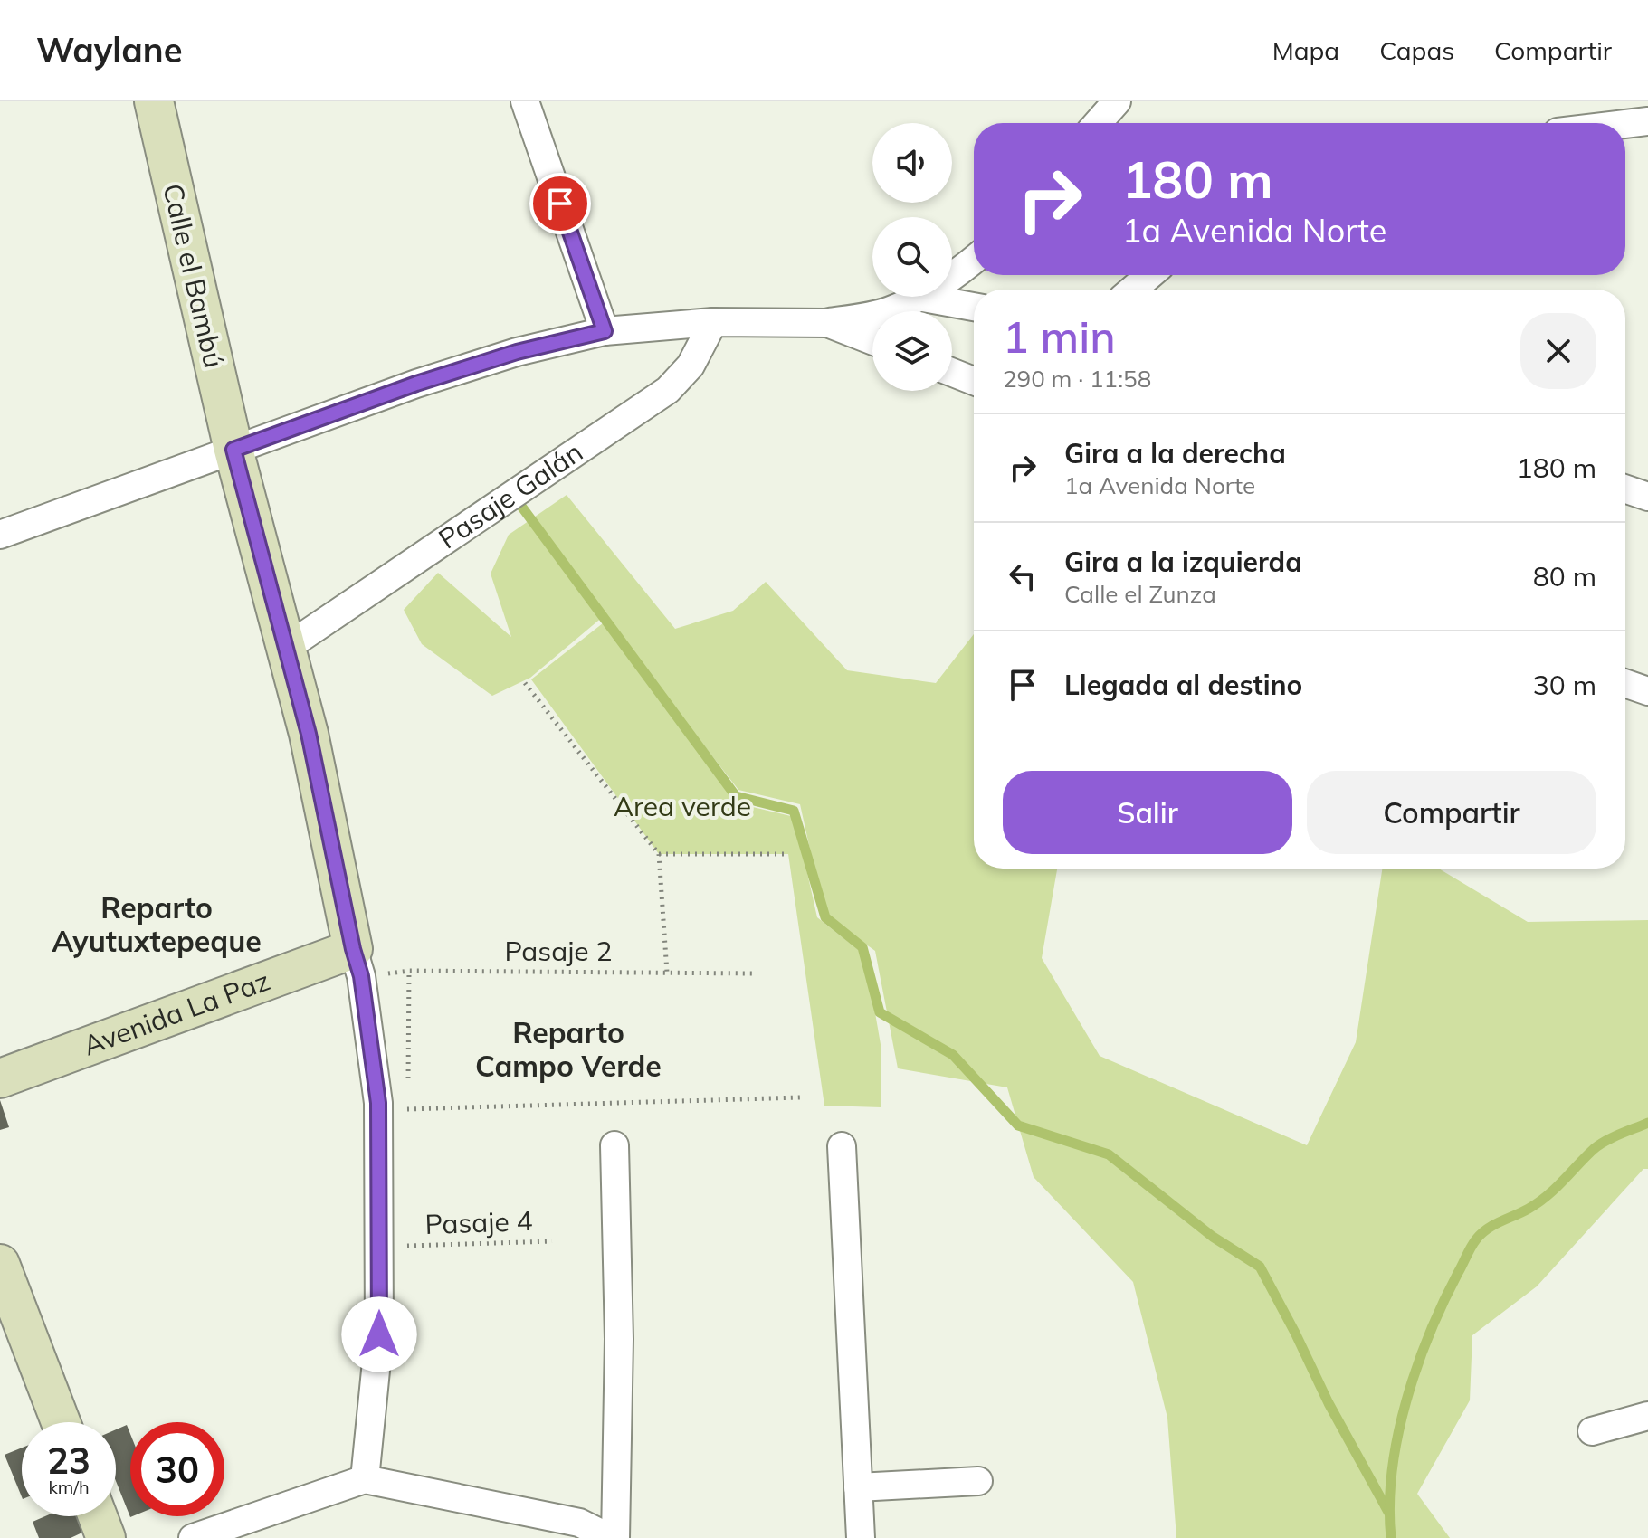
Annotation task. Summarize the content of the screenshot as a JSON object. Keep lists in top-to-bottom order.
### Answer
{
  "streets": {
    "street": ["Calle el Bambú", "Pasaje Galán", "Avenida La Paz"],
    "path": ["Pasaje 2", "Pasaje 4"]
  },
  "crossings": [
    ["Calle el Bambú", "Pasaje Galán"],
    ["Calle el Bambú", "Pasaje 2"],
    ["Calle el Bambú", "Avenida La Paz"],
    ["Pasaje 2", "Avenida La Paz"]
  ],
  "districts": ["Reparto Ayutuxtepeque", "Reparto Campo Verde"],
  "parks": ["Area verde"],
  "page": {
    "header": "Waylane",
    "nav": ["Mapa", "Capas", "Compartir"],
    "turn": ["180 m", "1a Avenida Norte"],
    "heading": ["1 min", "290 m · 11:58"],
    "list": [
      {
        "name": "Gira a la derecha",
        "note": "1a Avenida Norte",
        "value": "180 m"
      },
      {
        "name": "Gira a la izquierda",
        "note": "Calle el Zunza",
        "value": "80 m"
      },
      {
        "name": "Llegada al destino",
        "value": "30 m"
      }
    ],
    "buttons": ["Salir", "Compartir"],
    "speed": "23 km/h",
    "limit": "30"
  }
}
